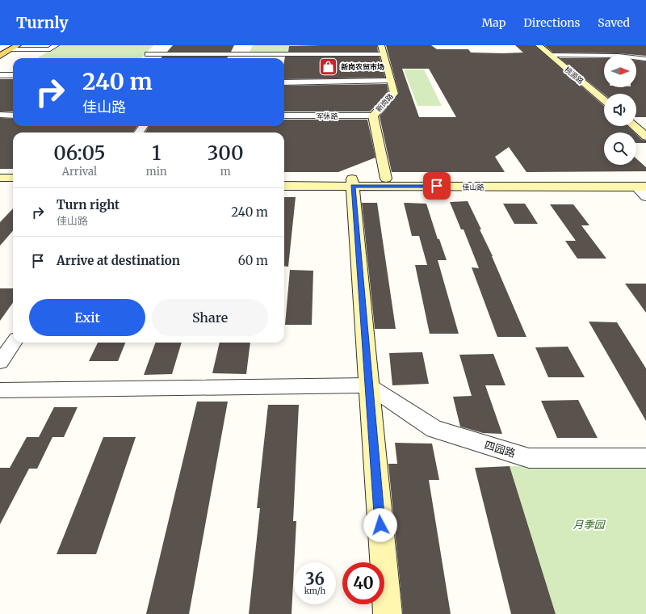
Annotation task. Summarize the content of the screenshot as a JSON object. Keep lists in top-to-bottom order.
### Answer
{
  "streets": {
    "street": [
      "桃源路",
      "新岗路",
      "军休路",
      "佳山路",
      "四园路"
    ]
  },
  "crossings": [
    ["新岗路", "军休路"],
    ["新岗路", "佳山路"]
  ],
  "parks": ["月季园"],
  "places": {
    "shop": ["新岗农贸市场"]
  },
  "north": "right",
  "page": {
    "header": "Turnly",
    "nav": ["Map", "Directions", "Saved"],
    "turn": ["240 m", "佳山路"],
    "eta": [
      "06:05",
      "Arrival",
      "1",
      "min",
      "300",
      "m"
    ],
    "list": [
      {
        "name": "Turn right",
        "note": "佳山路",
        "value": "240 m"
      },
      {
        "name": "Arrive at destination",
        "value": "60 m"
      }
    ],
    "buttons": ["Exit", "Share"],
    "speed": "36 km/h",
    "limit": "40"
  }
}
